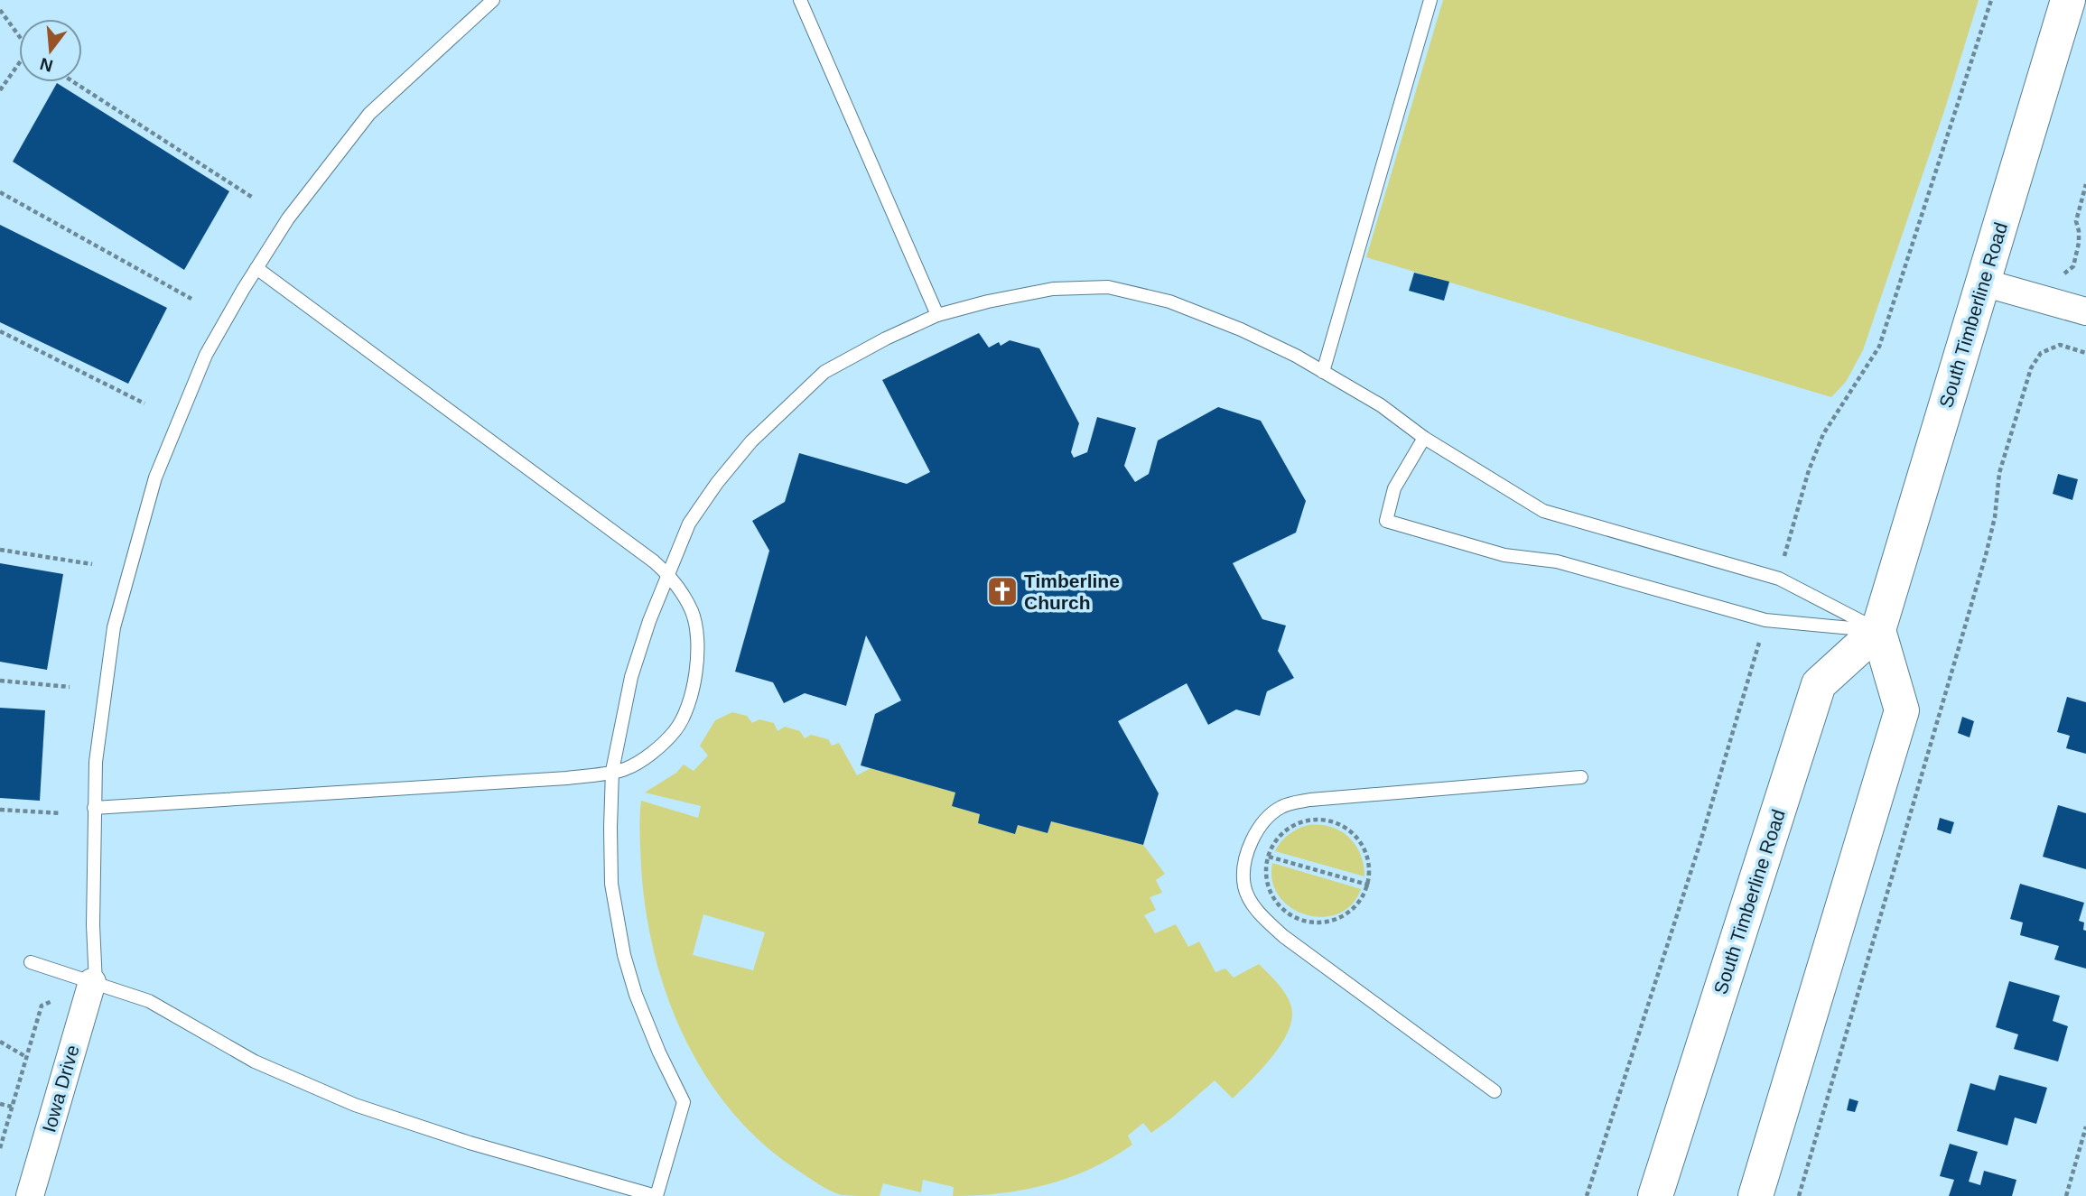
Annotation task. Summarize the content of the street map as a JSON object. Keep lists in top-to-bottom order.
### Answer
{
  "streets": {
    "main road": ["South Timberline Road"],
    "street": ["Iowa Drive"]
  },
  "places": {
    "church": ["Timberline Church"]
  },
  "north": "bottom"
}
